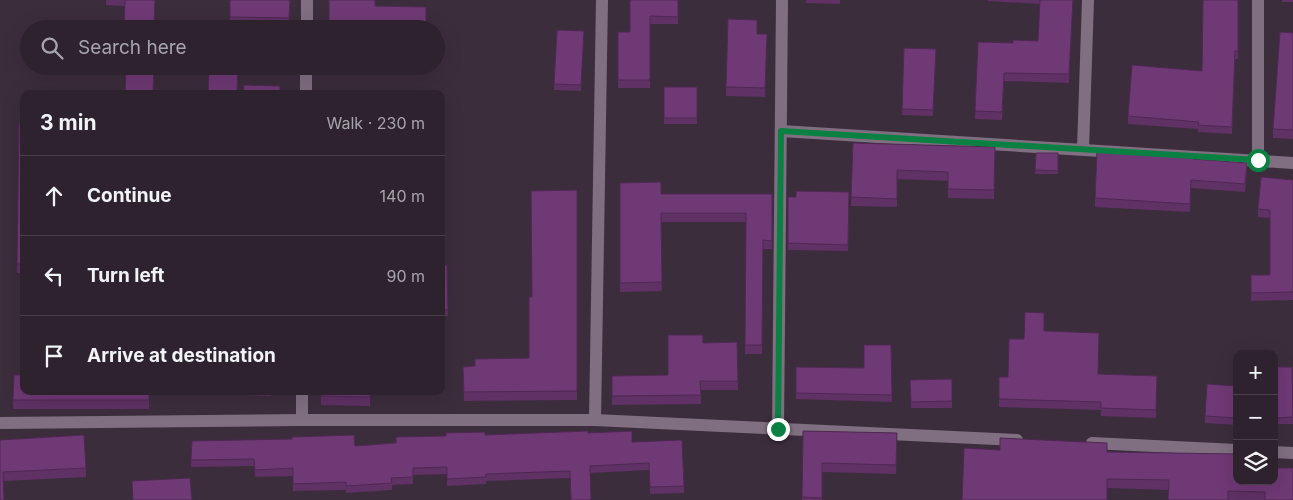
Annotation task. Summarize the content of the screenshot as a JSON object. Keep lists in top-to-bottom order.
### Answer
{
  "page": {
    "search": "Search here",
    "heading": ["3 min", "Walk · 230 m"],
    "list": [
      ["Continue", "140 m"],
      ["Turn left", "90 m"],
      "Arrive at destination"
    ],
    "map_buttons": ["+", "−"]
  }
}
